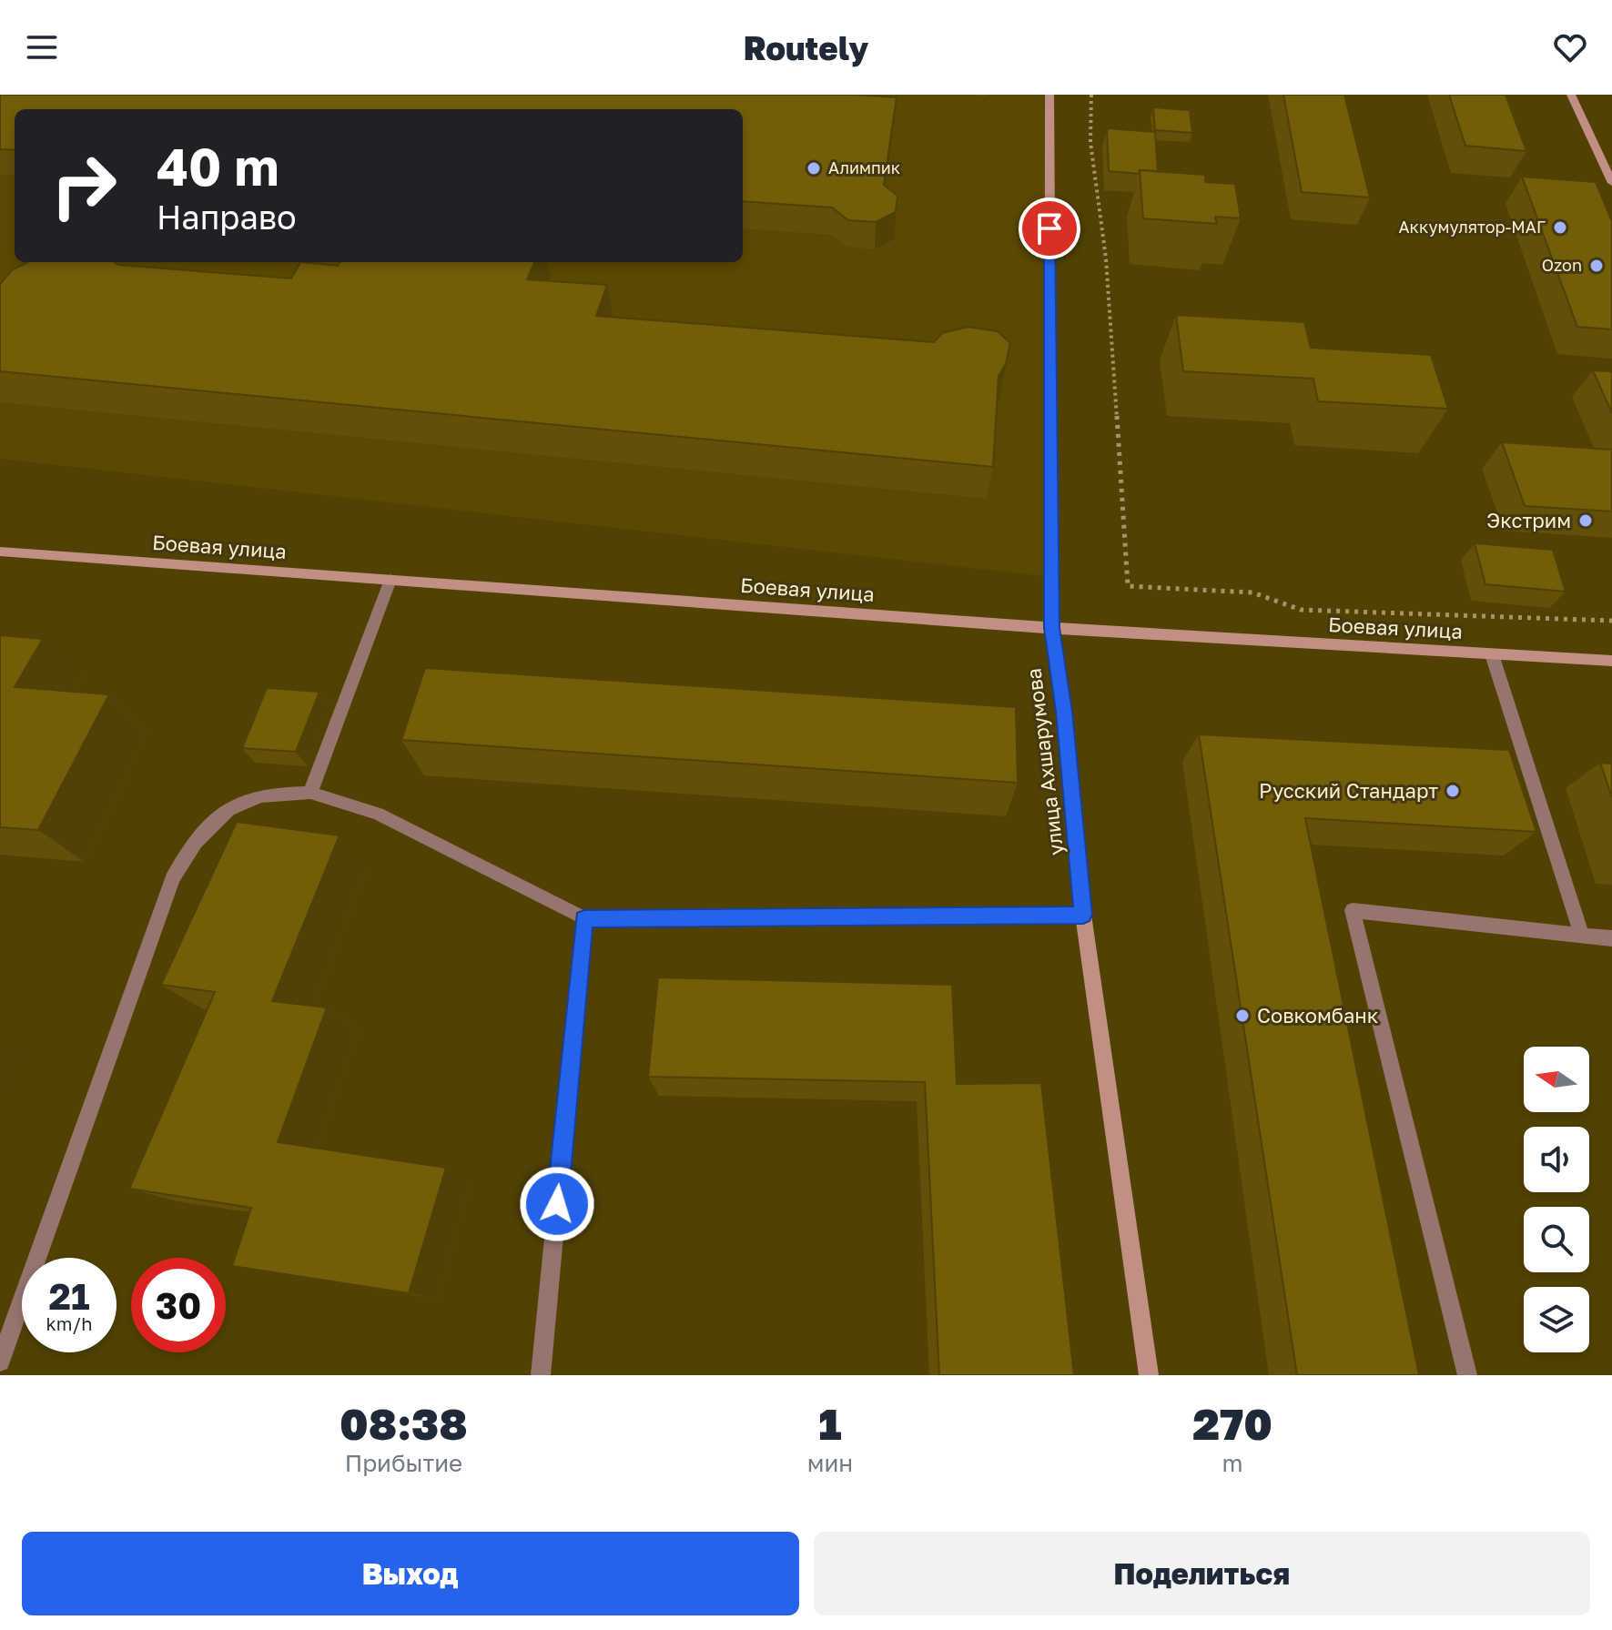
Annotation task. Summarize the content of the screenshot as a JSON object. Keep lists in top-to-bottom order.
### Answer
{
  "streets": {
    "main road": ["Боевая улица", "улица Ахшарумова"]
  },
  "crossings": [
    ["Боевая улица", "улица Ахшарумова"]
  ],
  "places": [
    "Алимпик",
    "Аккумулятор-МАГ",
    "Ozon",
    "Экстрим",
    "Русский Стандарт",
    "Совкомбанк"
  ],
  "north": "left",
  "page": {
    "header": "Routely",
    "turn": ["40 m", "Направо"],
    "speed": "21 km/h",
    "limit": "30",
    "eta": [
      "08:38",
      "Прибытие",
      "1",
      "мин",
      "270",
      "m"
    ],
    "buttons": ["Выход", "Поделиться"]
  }
}
